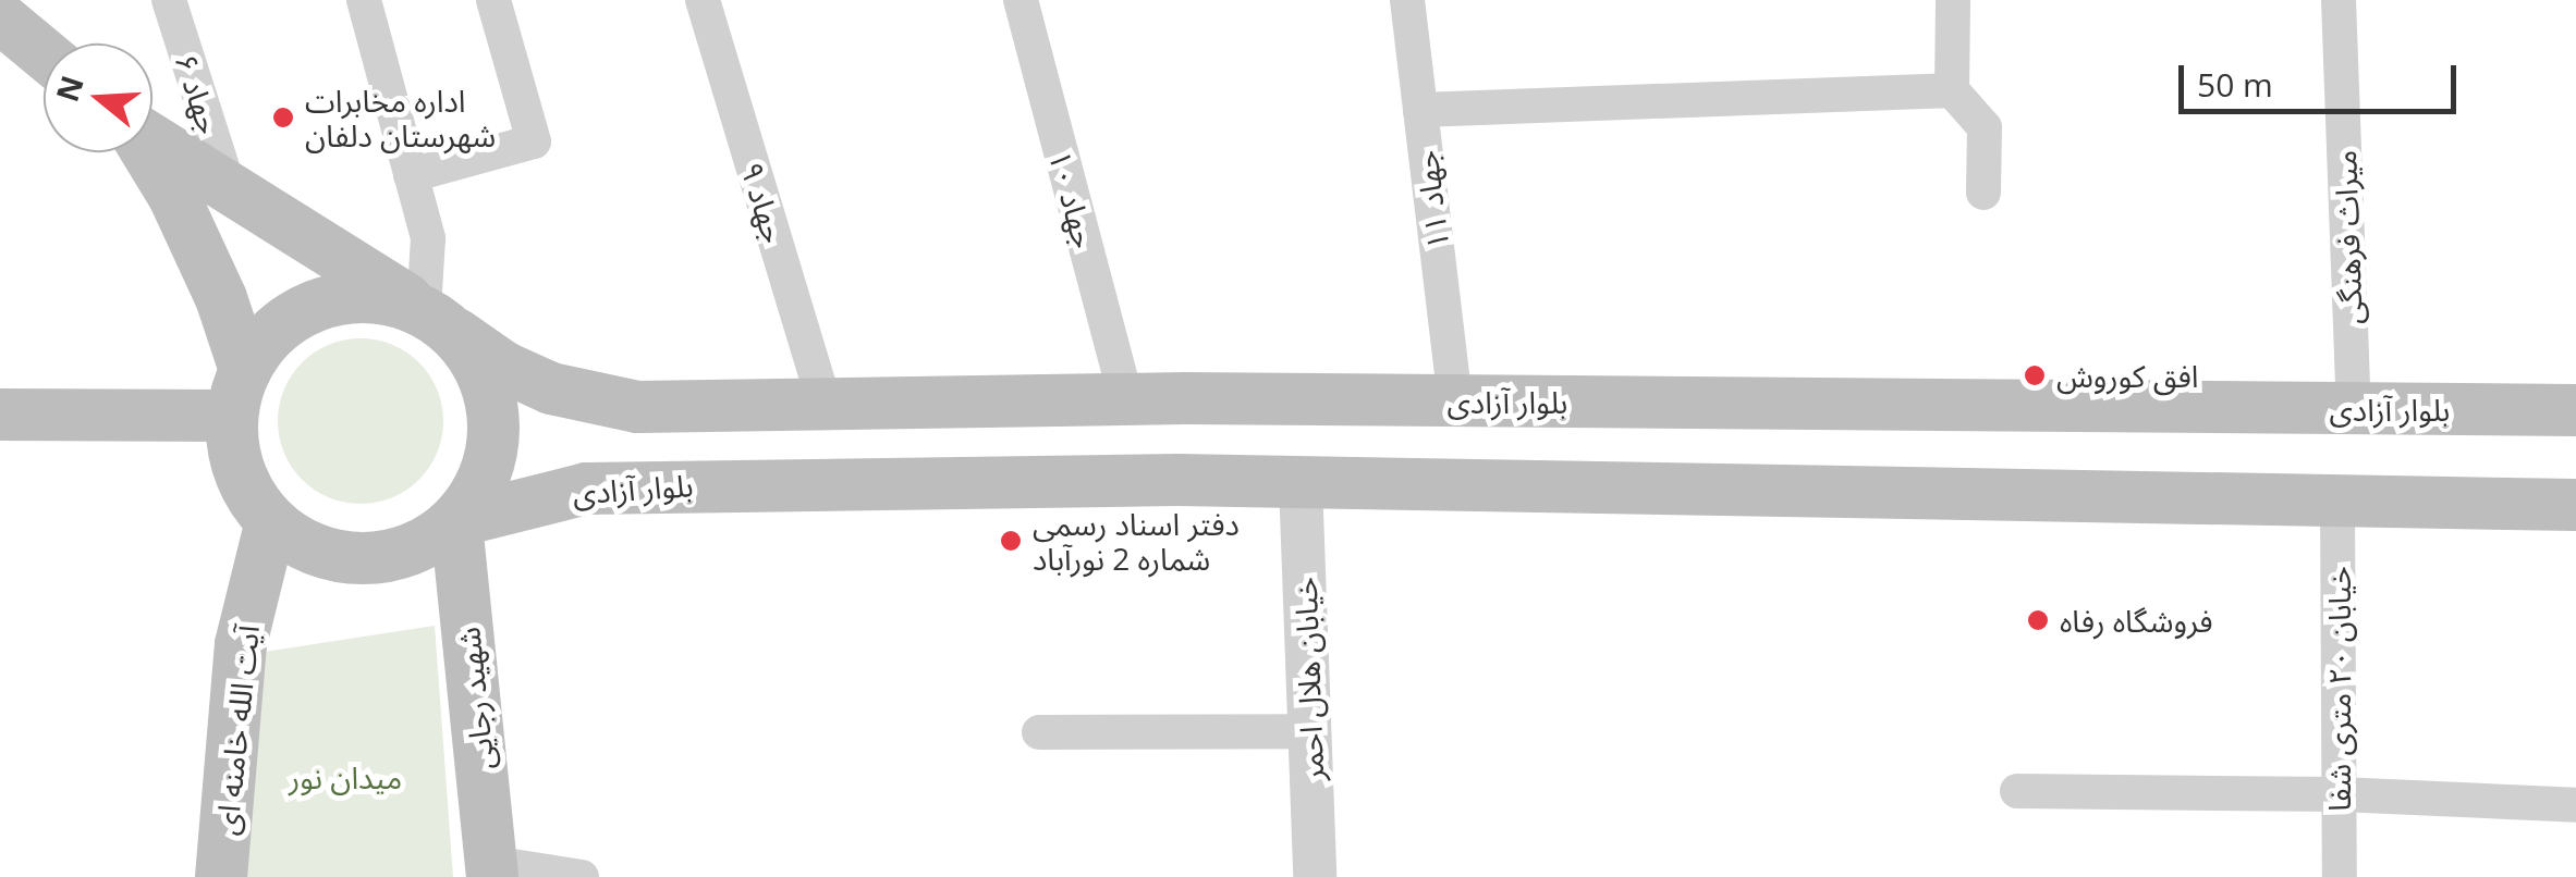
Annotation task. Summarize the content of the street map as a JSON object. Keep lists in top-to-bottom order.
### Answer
{
  "streets": {
    "main road": ["بلوار آزادی", "شهید رجایی", "آیت الله خامنه ای"],
    "street": [
      "جهاد ۶",
      "جهاد ۱۰",
      "جهاد ۱۱",
      "جهاد ۹",
      "میراث فرهنگی",
      "خیابان هلال احمر",
      "خیابان ۲۰ متری شفا"
    ]
  },
  "crossings": [
    ["جهاد ۶", "بلوار آزادی"],
    ["جهاد ۱۰", "بلوار آزادی"],
    ["جهاد ۱۱", "بلوار آزادی"],
    ["جهاد ۹", "بلوار آزادی"],
    ["میراث فرهنگی", "بلوار آزادی"],
    ["بلوار آزادی", "خیابان هلال احمر"],
    ["بلوار آزادی", "خیابان ۲۰ متری شفا"],
    ["بلوار آزادی", "شهید رجایی"],
    ["بلوار آزادی", "آیت الله خامنه ای"],
    ["شهید رجایی", "آیت الله خامنه ای"]
  ],
  "parks": ["میدان نور"],
  "places": [
    "اداره مخابرات شهرستان دلفان",
    "افق کوروش",
    "دفتر اسناد رسمی شماره 2 نورآباد",
    "فروشگاه رفاه"
  ],
  "scale_bar": "50 m",
  "north": "left"
}
